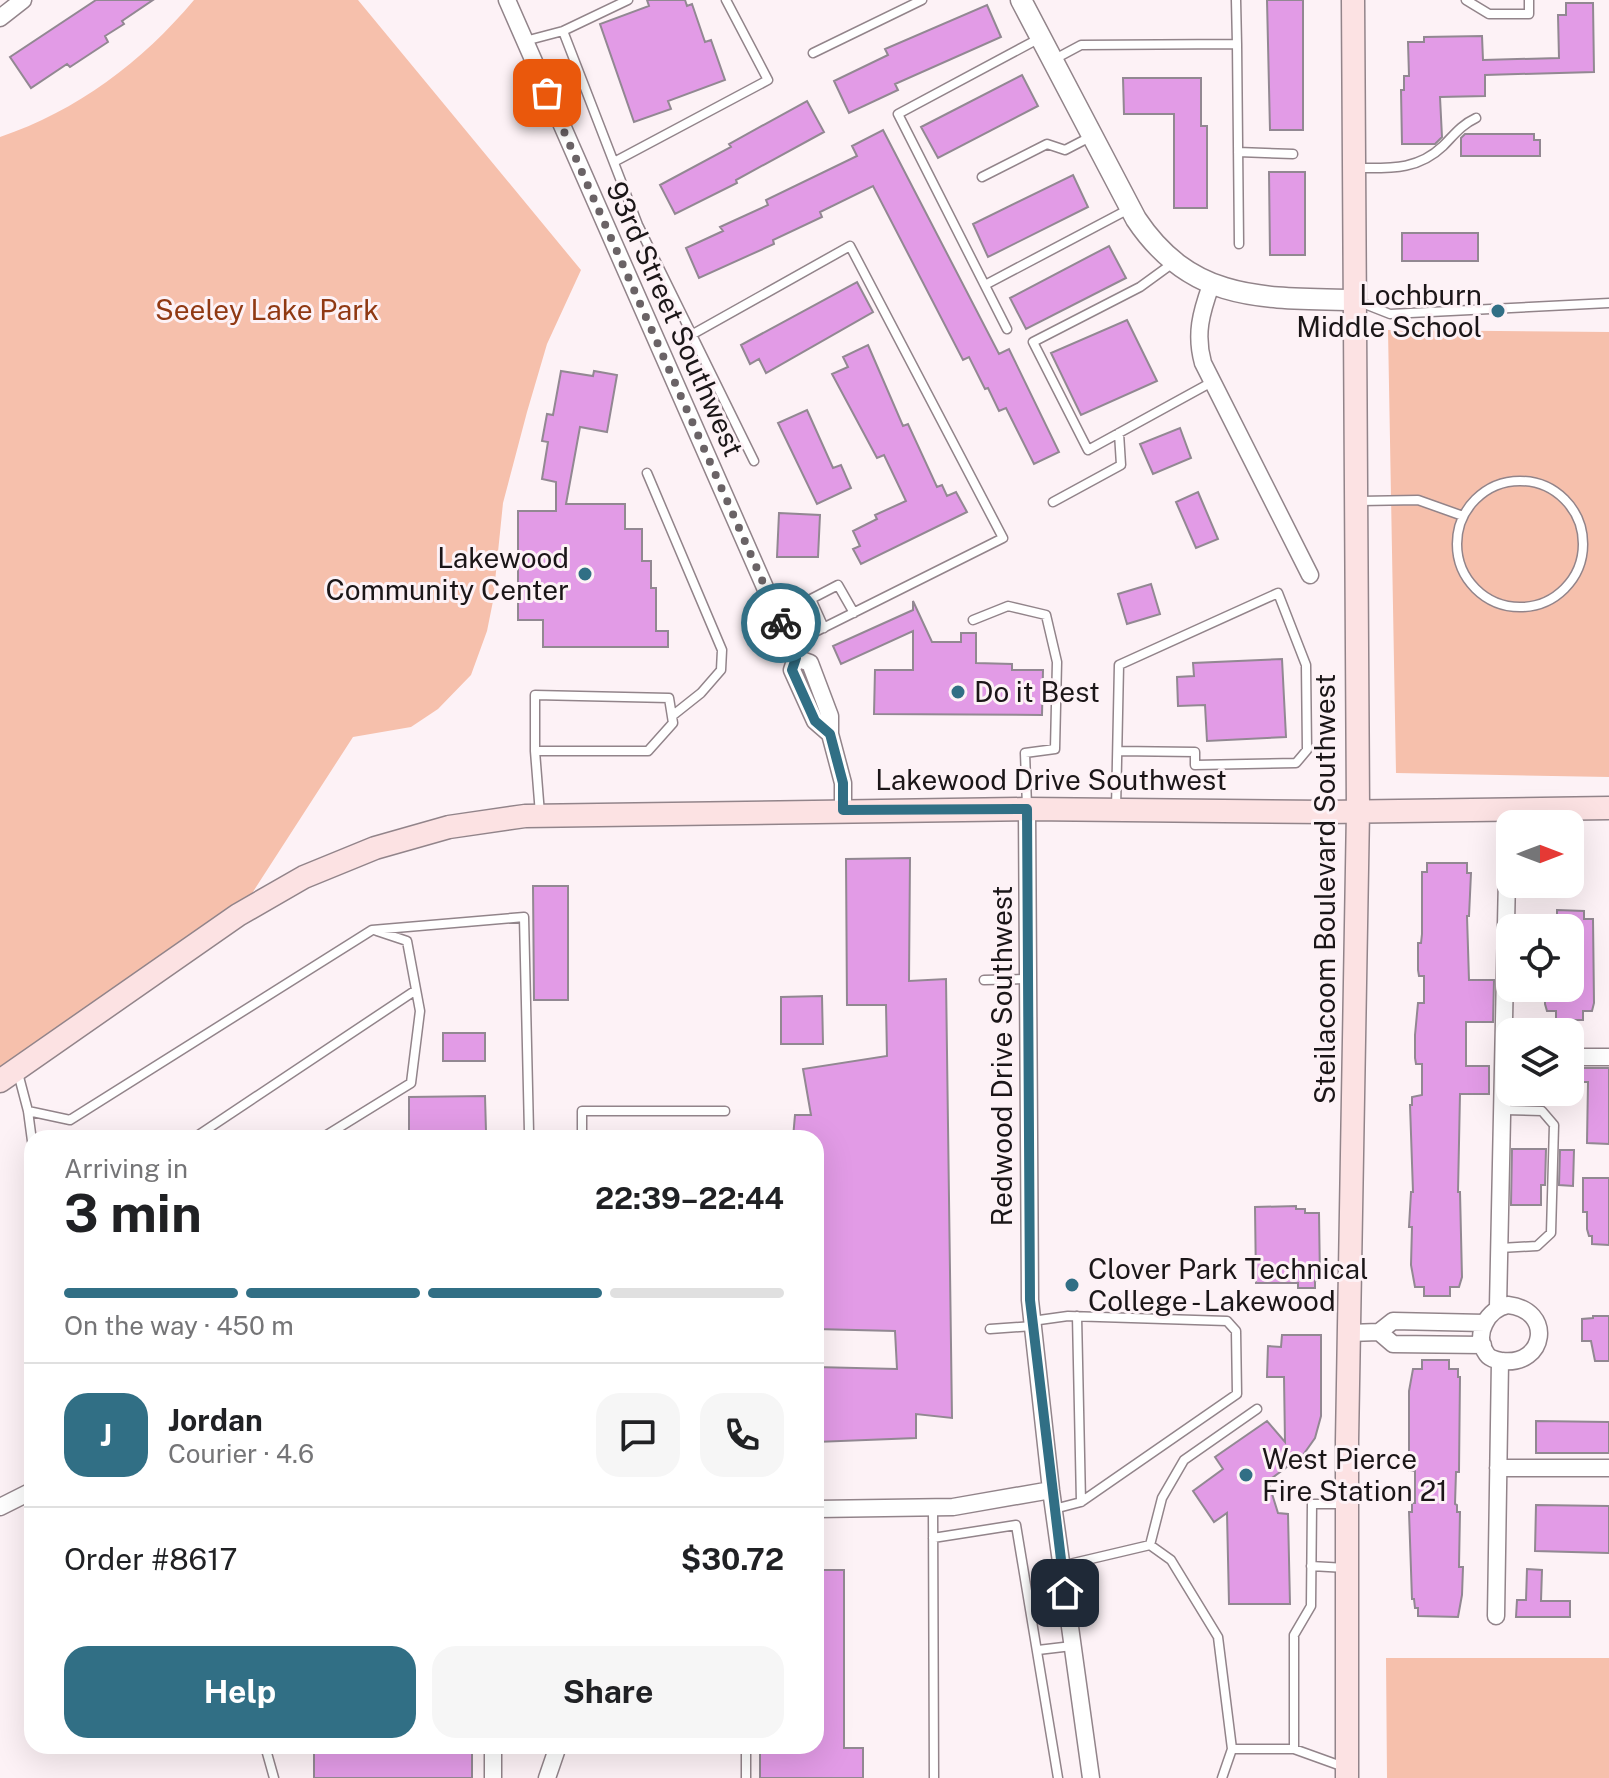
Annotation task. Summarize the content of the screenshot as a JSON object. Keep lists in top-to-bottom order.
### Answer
{
  "streets": {
    "main road": ["Lakewood Drive Southwest", "Steilacoom Boulevard Southwest"],
    "street": ["93rd Street Southwest", "Redwood Drive Southwest"]
  },
  "crossings": [
    ["93rd Street Southwest", "Lakewood Drive Southwest"],
    ["Lakewood Drive Southwest", "Steilacoom Boulevard Southwest"],
    ["Lakewood Drive Southwest", "Redwood Drive Southwest"]
  ],
  "parks": ["Seeley Lake Park"],
  "places": [
    "Lochburn Middle School",
    "Lakewood Community Center",
    "Do it Best",
    "Clover Park Technical College - Lakewood",
    "West Pierce Fire Station 21"
  ],
  "north": "right",
  "page": {
    "heading": ["3 min", "Arriving in", "22:39–22:44"],
    "panel": [
      "Jordan",
      "Courier · 4.6",
      "Order #8617",
      "$30.72"
    ],
    "bar": "On the way · 450 m",
    "round": "J",
    "buttons": ["Help", "Share"]
  }
}
